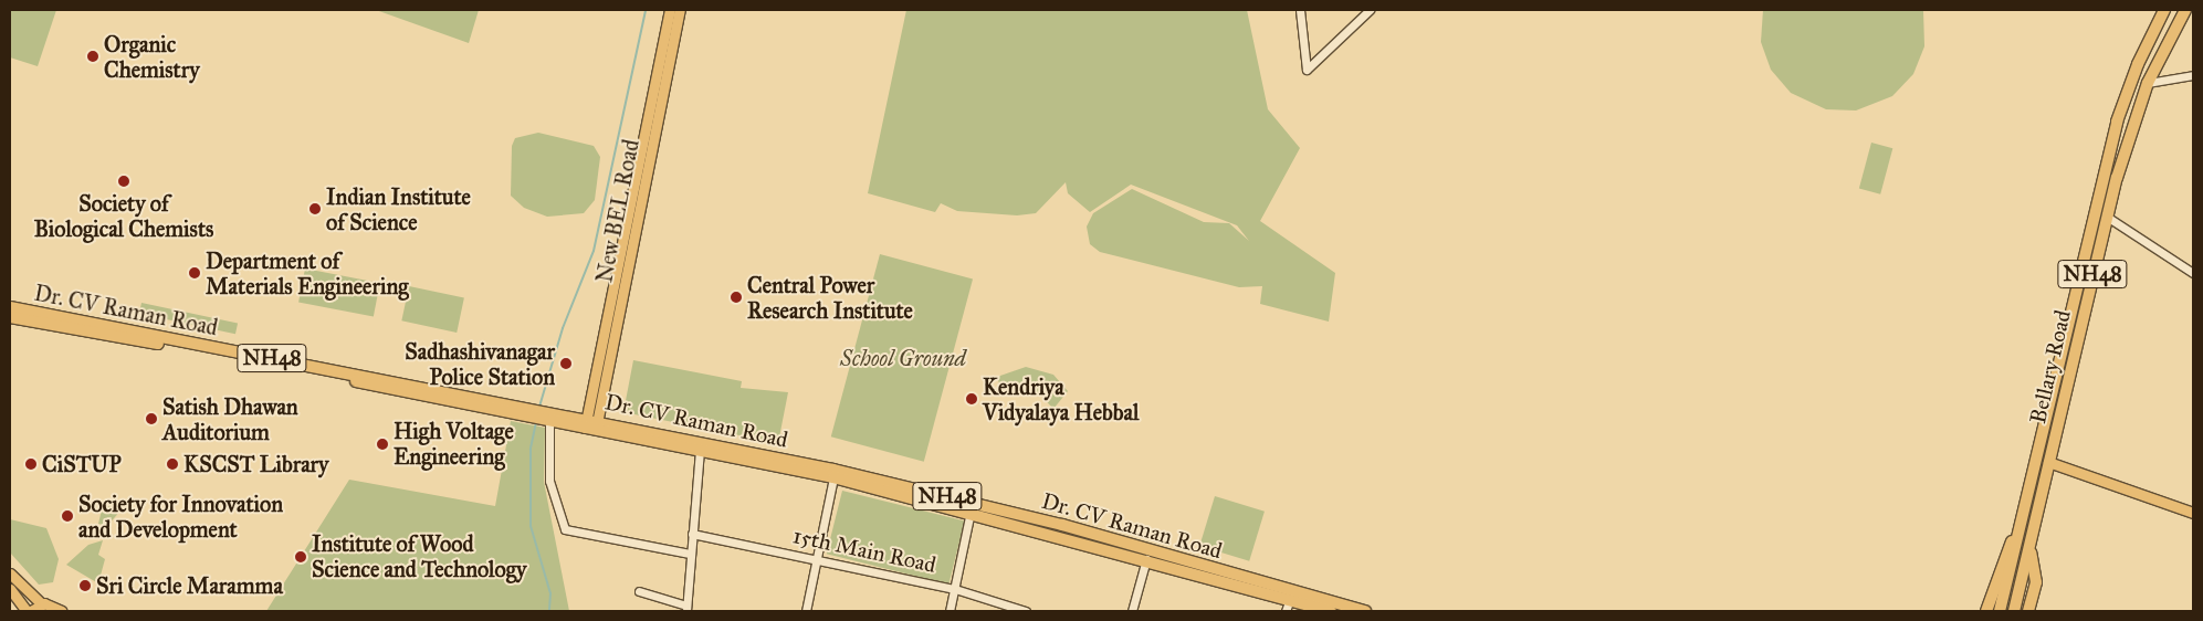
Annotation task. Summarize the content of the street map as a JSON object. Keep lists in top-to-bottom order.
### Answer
{
  "streets": {
    "highway": ["NH48", "Dr. CV Raman Road", "Bellary Road"],
    "main road": ["New BEL Road"],
    "street": ["15th Main Road"]
  },
  "crossings": [
    ["New BEL Road", "Dr. CV Raman Road"],
    ["NH48", "Bellary Road"]
  ],
  "parks": ["School Ground"],
  "places": [
    "Organic Chemistry",
    "Society of Biological Chemists",
    "Indian Institute of Science",
    "Department of Materials Engineering",
    "Central Power Research Institute",
    "Sadhashivanagar Police Station",
    "Kendriya Vidyalaya Hebbal",
    "Satish Dhawan Auditorium",
    "High Voltage Engineering",
    "CiSTUP",
    "KSCST Library",
    "Society for Innovation and Development",
    "Institute of Wood Science and Technology",
    "Sri Circle Maramma"
  ]
}
